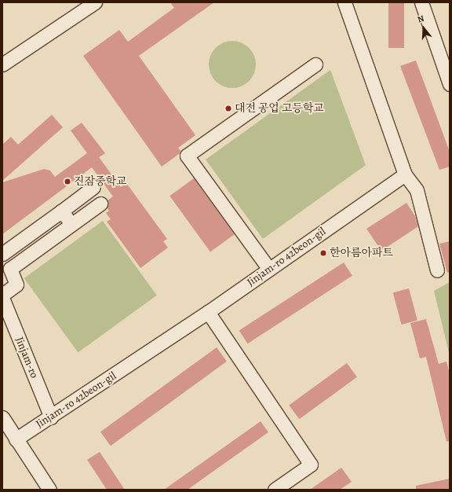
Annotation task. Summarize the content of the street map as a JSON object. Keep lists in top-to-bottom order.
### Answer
{
  "streets": {
    "street": ["Jinjam-ro 42beon-gil", "Jinjam-ro"]
  },
  "crossings": [
    ["Jinjam-ro 42beon-gil", "Jinjam-ro"]
  ],
  "places": ["대전 공업 고등학교", "진잠중학교", "한아름아파트"],
  "north": "top"
}
